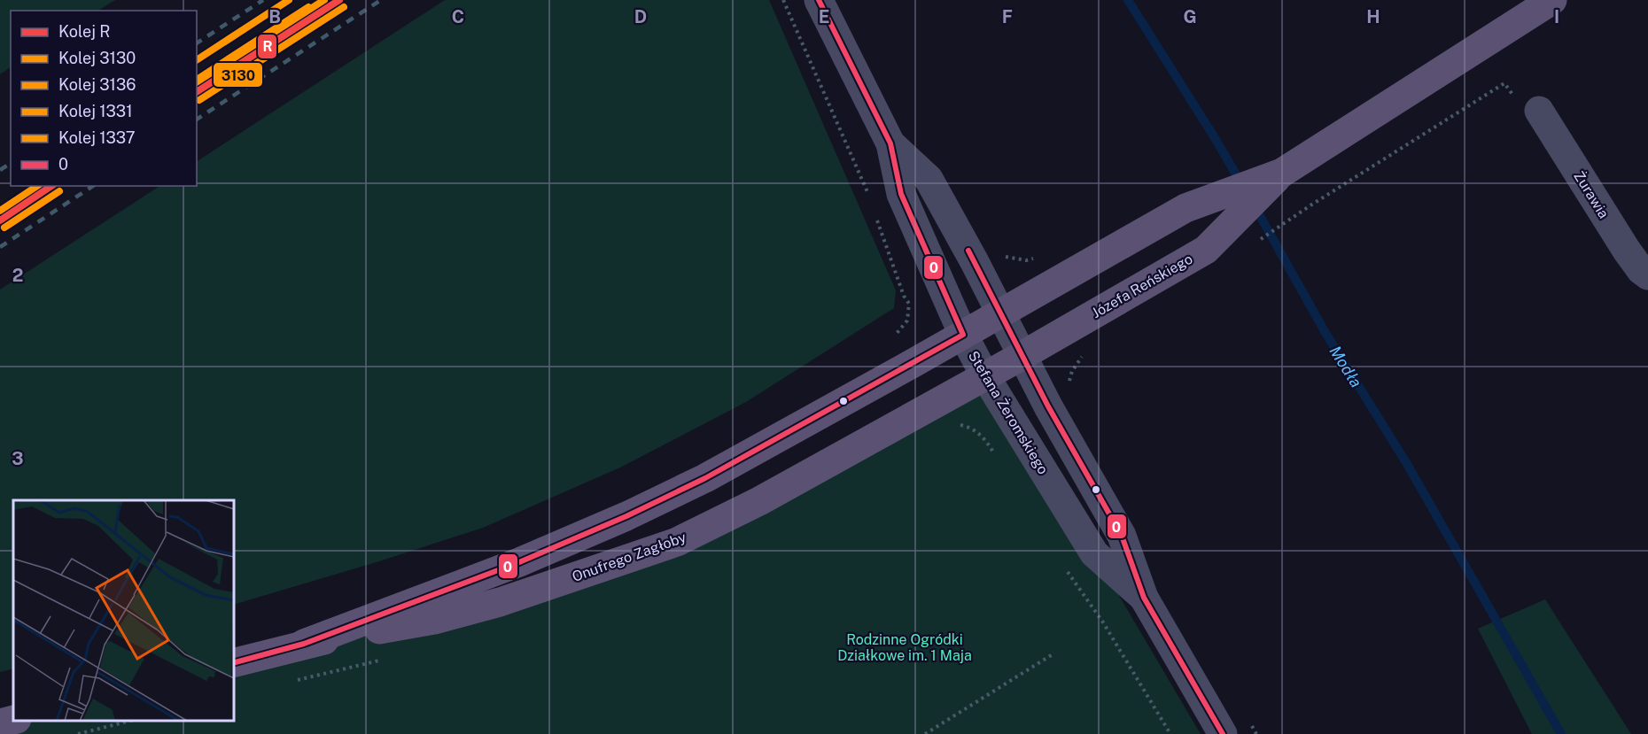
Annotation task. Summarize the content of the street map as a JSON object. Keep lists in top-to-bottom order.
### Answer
{
  "streets": {
    "main road": ["Józefa Reńskiego", "Onufrego Zagłoby"],
    "street": ["Żurawia", "Stefana Żeromskiego"]
  },
  "crossings": [
    ["Józefa Reńskiego", "Stefana Żeromskiego"],
    ["Józefa Reńskiego", "Onufrego Zagłoby"],
    ["Stefana Żeromskiego", "Onufrego Zagłoby"]
  ],
  "water": ["Modła"],
  "parks": ["Rodzinne Ogródki Działkowe im. 1 Maja"],
  "lines": [
    "rail line R",
    "rail line 3136",
    "rail line 1337",
    "transit line 0",
    "rail line 3130",
    "rail line 1331"
  ],
  "legend": [
    "Kolej R",
    "Kolej 3130",
    "Kolej 3136",
    "Kolej 1331",
    "Kolej 1337",
    "0"
  ],
  "grid": {
    "columns": [
      "B",
      "C",
      "D",
      "E",
      "F",
      "G",
      "H",
      "I"
    ],
    "rows": ["2", "3"]
  }
}
